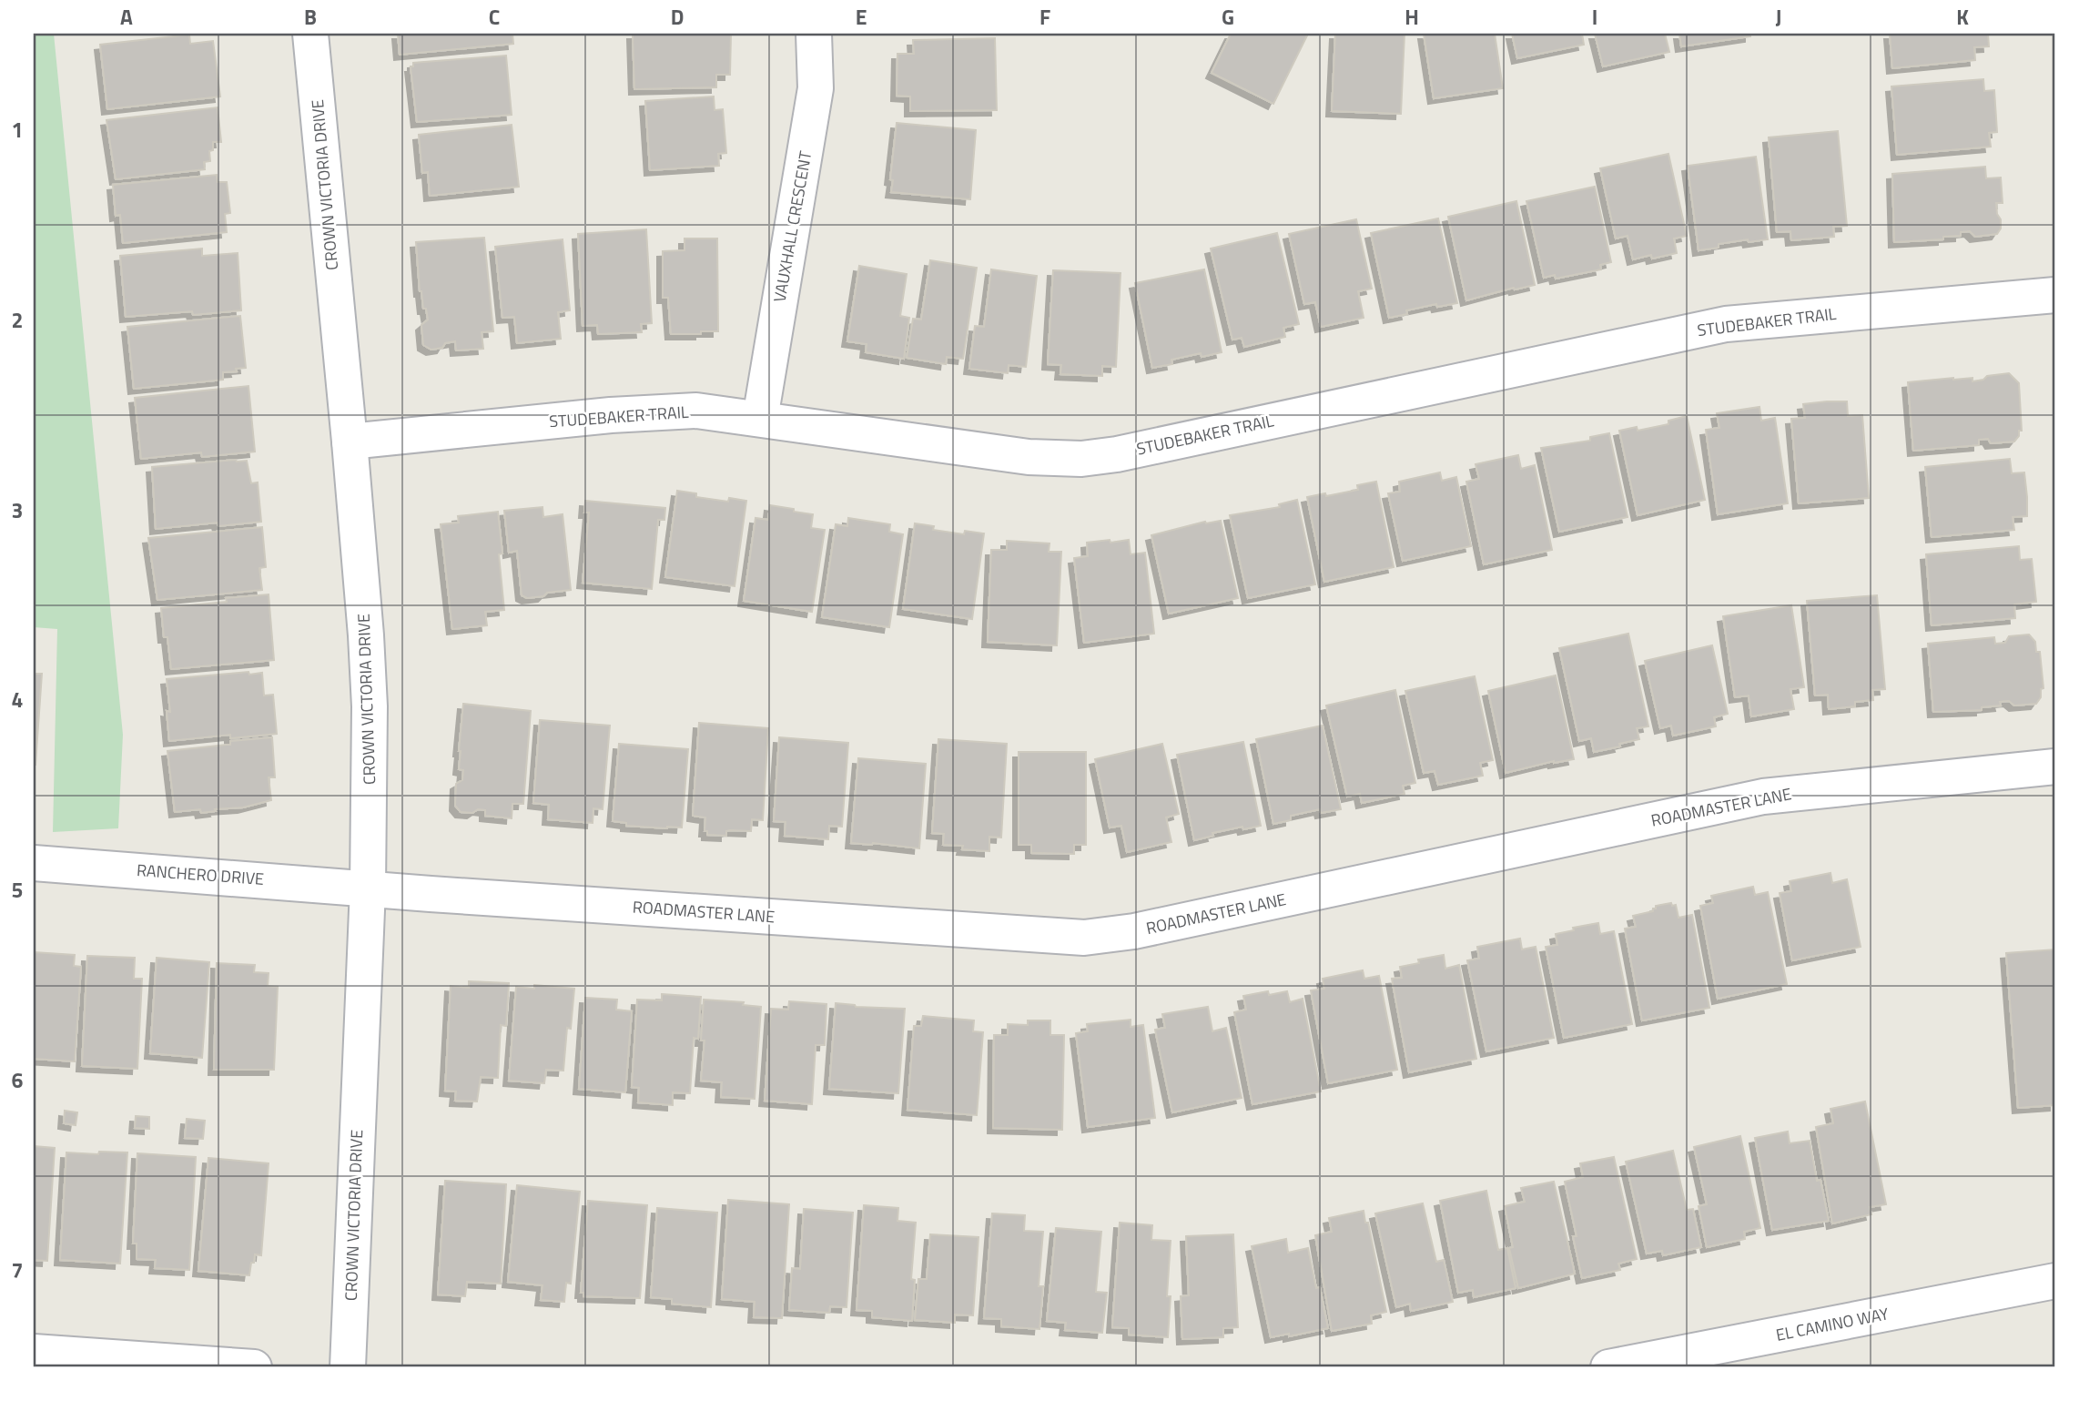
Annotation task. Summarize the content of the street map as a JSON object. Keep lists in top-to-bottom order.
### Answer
{
  "streets": {
    "street": [
      "CROWN VICTORIA DRIVE",
      "VAUXHALL CRESCENT",
      "STUDEBAKER TRAIL",
      "ROADMASTER LANE",
      "RANCHERO DRIVE",
      "EL CAMINO WAY"
    ]
  },
  "crossings": [
    ["CROWN VICTORIA DRIVE", "STUDEBAKER TRAIL"],
    ["CROWN VICTORIA DRIVE", "ROADMASTER LANE"],
    ["CROWN VICTORIA DRIVE", "RANCHERO DRIVE"],
    ["VAUXHALL CRESCENT", "STUDEBAKER TRAIL"],
    ["ROADMASTER LANE", "RANCHERO DRIVE"]
  ],
  "grid": {
    "columns": [
      "A",
      "B",
      "C",
      "D",
      "E",
      "F",
      "G",
      "H",
      "I",
      "J",
      "K"
    ],
    "rows": [
      "1",
      "2",
      "3",
      "4",
      "5",
      "6",
      "7"
    ]
  }
}
